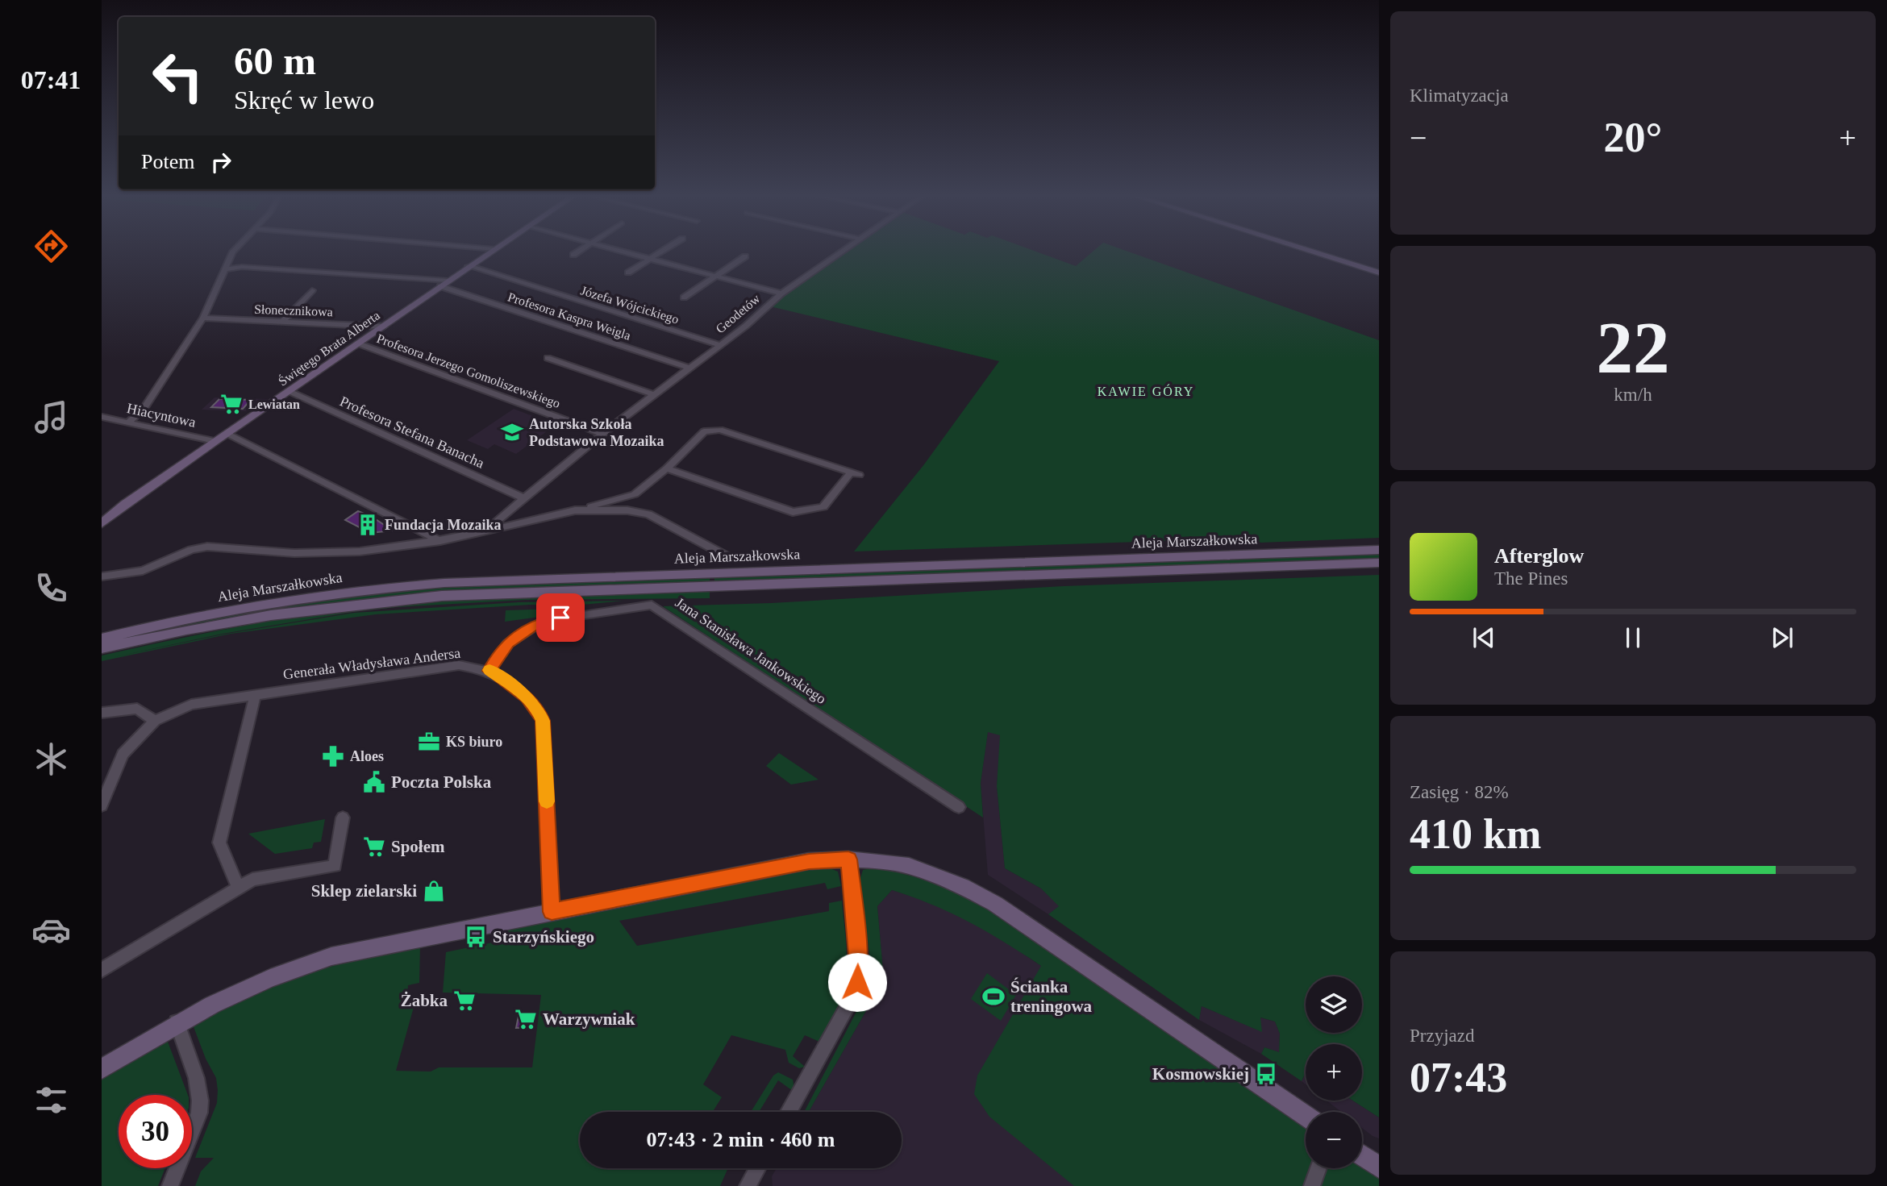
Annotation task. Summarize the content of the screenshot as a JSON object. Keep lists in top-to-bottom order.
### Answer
{
  "streets": {
    "main road": ["Świętego Brata Alberta", "Aleja Marszałkowska"],
    "street": [
      "Józefa Wójcickiego",
      "Słonecznikowa",
      "Geodetów",
      "Profesora Kaspra Weigla",
      "Profesora Jerzego Gomoliszewskiego",
      "Hiacyntowa",
      "Profesora Stefana Banacha",
      "Jana Stanisława Jankowskiego",
      "Generała Władysława Andersa"
    ]
  },
  "crossings": [
    ["Józefa Wójcickiego", "Geodetów"],
    ["Józefa Wójcickiego", "Świętego Brata Alberta"],
    ["Słonecznikowa", "Świętego Brata Alberta"],
    ["Geodetów", "Profesora Kaspra Weigla"],
    ["Geodetów", "Profesora Jerzego Gomoliszewskiego"],
    ["Geodetów", "Profesora Stefana Banacha"],
    ["Profesora Kaspra Weigla", "Świętego Brata Alberta"],
    ["Świętego Brata Alberta", "Profesora Jerzego Gomoliszewskiego"],
    ["Świętego Brata Alberta", "Hiacyntowa"],
    ["Świętego Brata Alberta", "Profesora Stefana Banacha"],
    ["Jana Stanisława Jankowskiego", "Generała Władysława Andersa"]
  ],
  "districts": ["KAWIE GÓRY"],
  "places": {
    "supermarket": [
      "Lewiatan",
      "Społem",
      "Żabka",
      "Warzywniak"
    ],
    "school or university": ["Autorska Szkoła Podstawowa Mozaika"],
    "building": ["Fundacja Mozaika"],
    "office": ["KS biuro"],
    "pharmacy": ["Aloes"],
    "public building": ["Poczta Polska"],
    "shop": ["Sklep zielarski"],
    "bus stop": ["Starzyńskiego", "Kosmowskiej"],
    "sports": ["Ścianka treningowa"]
  },
  "page": {
    "tabs": "07:41",
    "tile": [
      "Klimatyzacja",
      ["22", "km/h"],
      ["Zasięg · 82%", "410 km"],
      ["Przyjazd", "07:43"]
    ],
    "turn": ["60 m", "Skręć w lewo"],
    "heat": ["−", "20°", "+"],
    "then": "Potem",
    "song": ["Afterglow", "The Pines"],
    "map_buttons": ["+", "−"],
    "limit": "30",
    "trip": "07:43 · 2 min · 460 m"
  }
}
